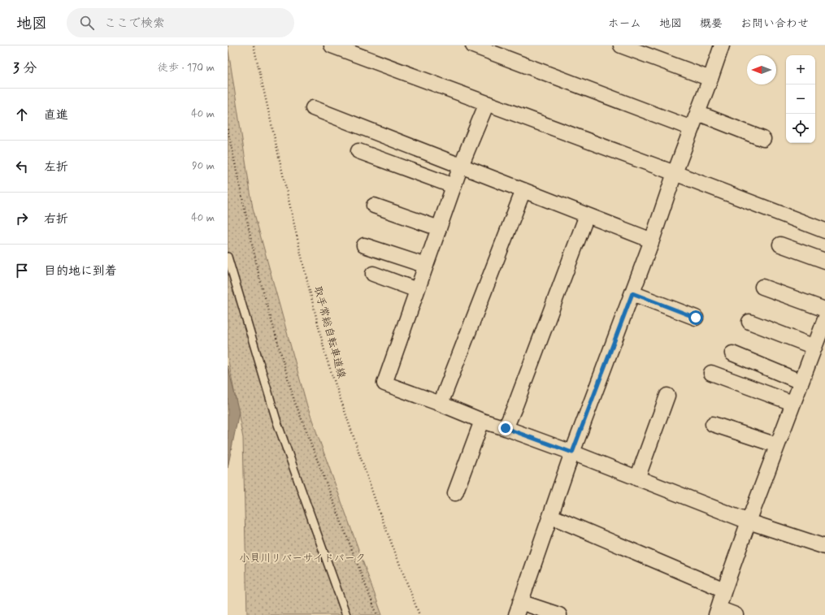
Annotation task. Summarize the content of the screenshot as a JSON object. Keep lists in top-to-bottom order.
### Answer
{
  "streets": {
    "path": ["取手常総自転車道線"]
  },
  "parks": ["小貝川リバーサイドパーク"],
  "north": "left",
  "page": {
    "header": "地図",
    "search": "ここで検索",
    "nav": [
      "ホーム",
      "地図",
      "概要",
      "お問い合わせ"
    ],
    "heading": ["3 分", "徒歩 · 170 m"],
    "map_buttons": ["+", "−"],
    "list": [
      ["直進", "40 m"],
      ["左折", "90 m"],
      ["右折", "40 m"],
      "目的地に到着"
    ]
  }
}
